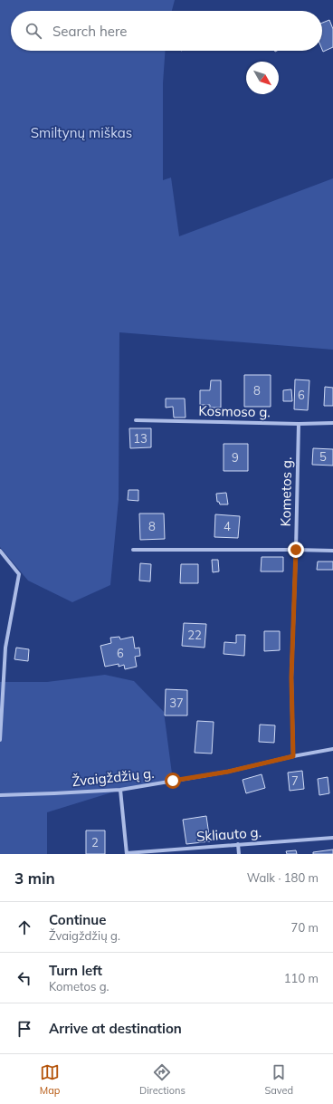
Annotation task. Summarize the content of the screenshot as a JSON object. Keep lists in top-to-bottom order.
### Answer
{
  "streets": {
    "street": [
      "Kosmoso g.",
      "Kometos g.",
      "Žvaigždžių g.",
      "Skliauto g."
    ]
  },
  "crossings": [
    ["Kosmoso g.", "Kometos g."],
    ["Kometos g.", "Žvaigždžių g."]
  ],
  "parks": ["Smiltynų miškas"],
  "house_numbers": [
    "8",
    "6",
    "13",
    "5",
    "9",
    "8",
    "4",
    "22",
    "6",
    "37",
    "7",
    "2"
  ],
  "north": "bottom right",
  "page": {
    "search": "Search here",
    "heading": ["3 min", "Walk · 180 m"],
    "list": [
      ["Continue", "Žvaigždžių g.", "70 m"],
      ["Turn left", "Kometos g.", "110 m"],
      "Arrive at destination"
    ],
    "nav": ["Map", "Directions", "Saved"]
  }
}
